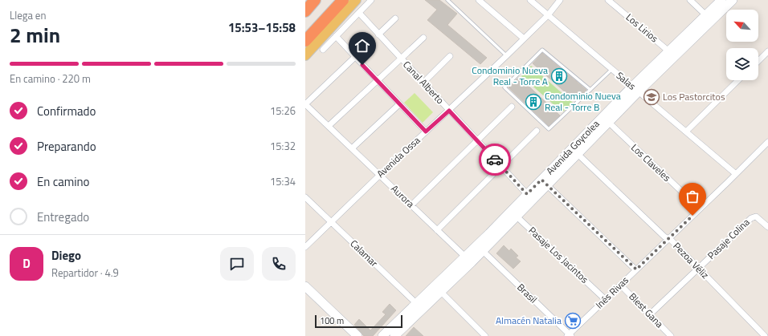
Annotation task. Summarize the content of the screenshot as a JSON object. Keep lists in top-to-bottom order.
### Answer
{
  "streets": {
    "street": [
      "Los Lirios",
      "Salas",
      "Canal Alberto",
      "Avenida Goycolea",
      "Avenida Ossa",
      "Los Claveles",
      "Aurora",
      "Pasaje Colina",
      "Calamar",
      "Pasaje Los Jacintos",
      "Pezoa Véliz",
      "Inés Rivas",
      "Brasil",
      "Blest Gana"
    ]
  },
  "crossings": [
    ["Los Lirios", "Avenida Goycolea"],
    ["Salas", "Avenida Goycolea"],
    ["Salas", "Avenida Ossa"],
    ["Salas", "Inés Rivas"],
    ["Canal Alberto", "Avenida Goycolea"],
    ["Canal Alberto", "Avenida Ossa"],
    ["Avenida Goycolea", "Los Claveles"],
    ["Avenida Goycolea", "Aurora"],
    ["Avenida Goycolea", "Calamar"],
    ["Avenida Goycolea", "Pasaje Los Jacintos"],
    ["Avenida Goycolea", "Pezoa Véliz"],
    ["Avenida Goycolea", "Brasil"],
    ["Avenida Ossa", "Aurora"],
    ["Avenida Ossa", "Calamar"],
    ["Los Claveles", "Inés Rivas"],
    ["Pasaje Colina", "Pezoa Véliz"],
    ["Pasaje Colina", "Blest Gana"],
    ["Pasaje Los Jacintos", "Inés Rivas"],
    ["Pezoa Véliz", "Inés Rivas"],
    ["Inés Rivas", "Brasil"],
    ["Inés Rivas", "Blest Gana"]
  ],
  "places": {
    "building": ["Condominio Nueva Real - Torre A", "Condominio Nueva Real - Torre B"],
    "school or university": ["Los Pastorcitos"],
    "supermarket": ["Almacén Natalia"]
  },
  "scale_bar": "100 m",
  "north": "top left",
  "page": {
    "heading": ["2 min", "Llega en", "15:53–15:58"],
    "panel": ["Diego", "Repartidor · 4.9"],
    "bar": "En camino · 220 m",
    "list": [
      ["Confirmado", "15:26"],
      ["Preparando", "15:32"],
      ["En camino", "15:34"],
      "Entregado"
    ],
    "round": "D",
    "scale": "100 m"
  }
}
